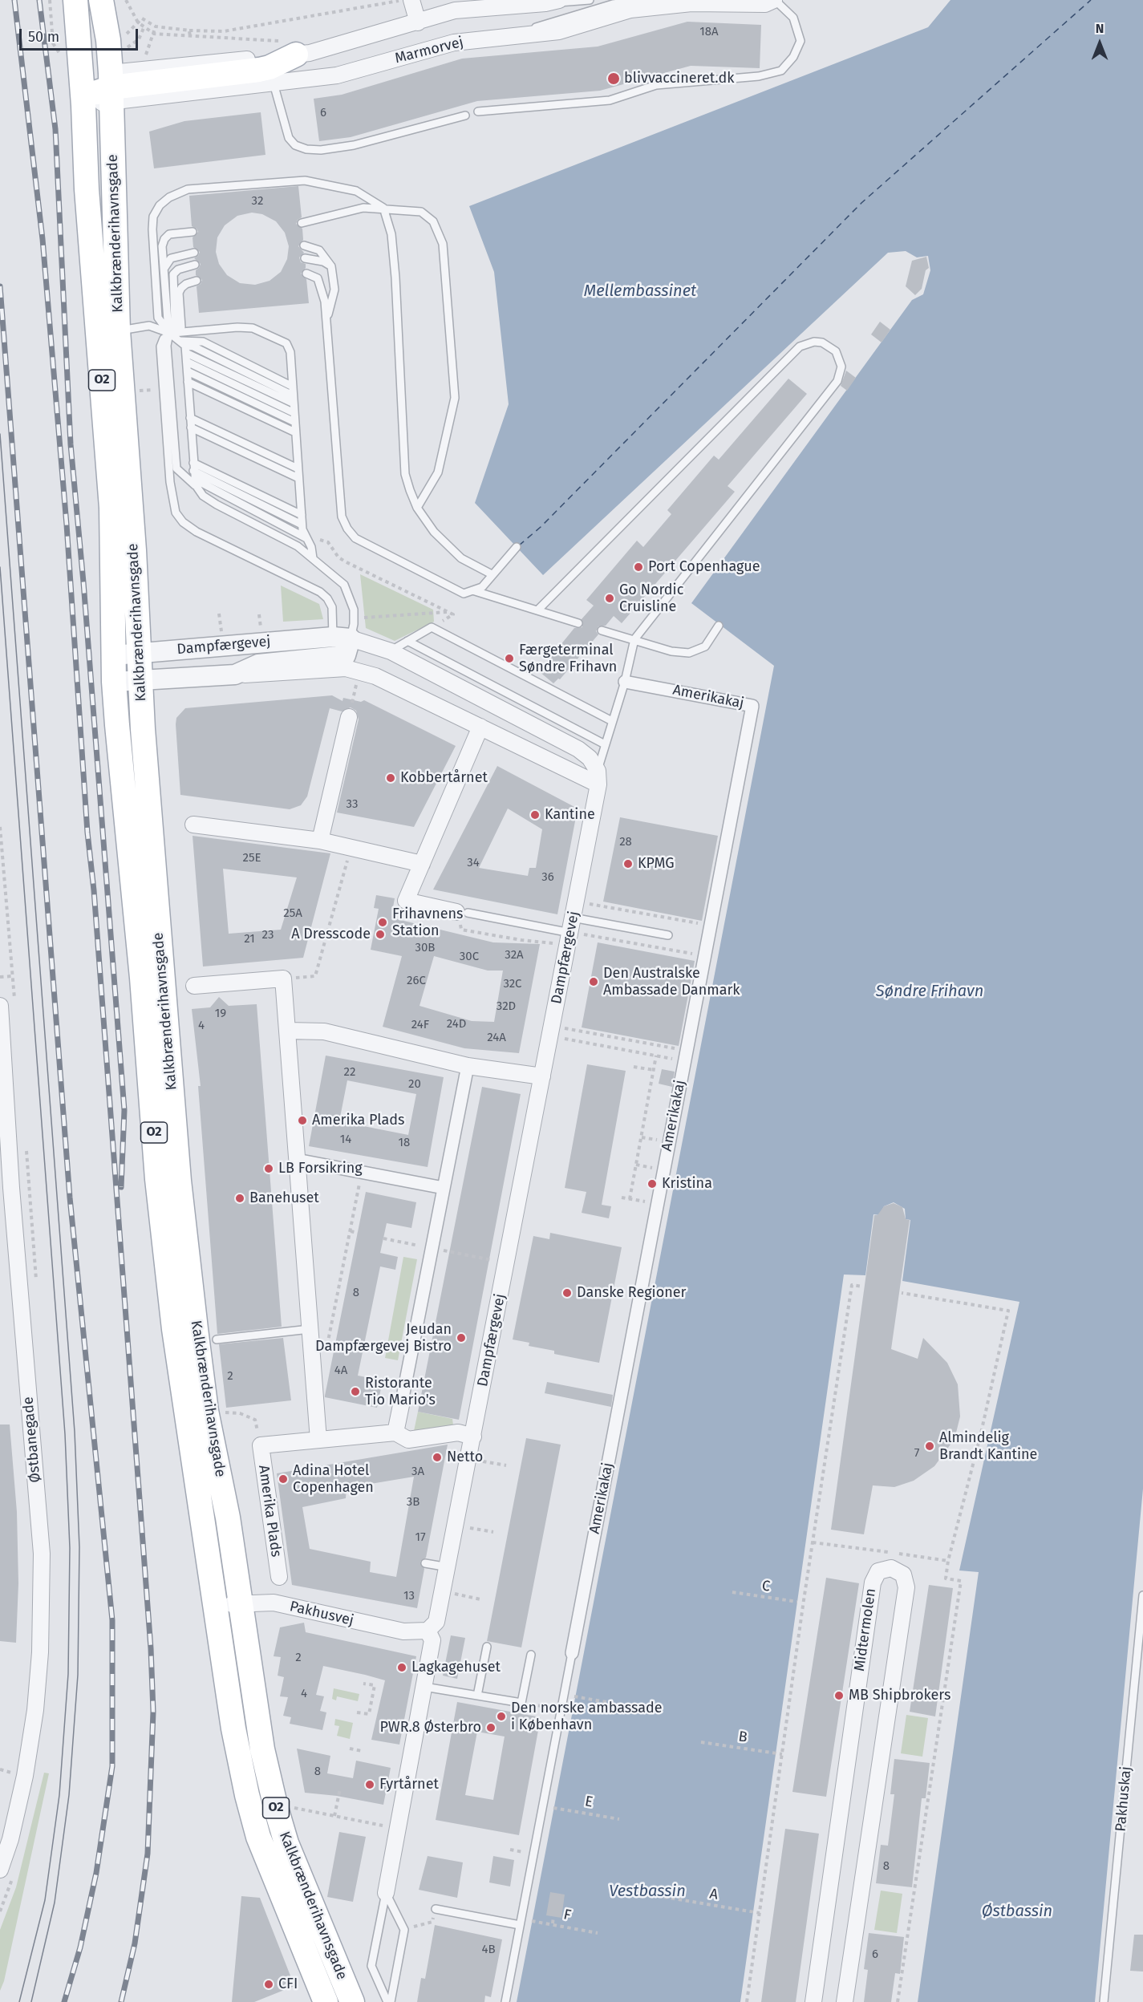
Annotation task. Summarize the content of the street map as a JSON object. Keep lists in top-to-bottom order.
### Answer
{
  "streets": {
    "main road": ["Kalkbrænderihavnsgade", "O2"],
    "street": [
      "Marmorvej",
      "Dampfærgevej",
      "Amerikakaj",
      "Østbanegade",
      "Amerika Plads",
      "Pakhusvej",
      "Midtermolen"
    ],
    "lane": ["Pakhuskaj"],
    "path": [
      "C",
      "B",
      "E",
      "A",
      "F"
    ]
  },
  "crossings": [
    ["Kalkbrænderihavnsgade", "Dampfærgevej"],
    ["Kalkbrænderihavnsgade", "Pakhusvej"],
    ["Dampfærgevej", "Amerika Plads"],
    ["Dampfærgevej", "Pakhusvej"]
  ],
  "water": [
    "Mellembassinet",
    "Søndre Frihavn",
    "Vestbassin",
    "Østbassin"
  ],
  "places": [
    "blivvaccineret.dk",
    "Port Copenhague",
    "Go Nordic Cruisline",
    "Færgeterminal Søndre Frihavn",
    "Kobbertårnet",
    "Kantine",
    "KPMG",
    "Frihavnens Station",
    "A Dresscode",
    "Den Australske Ambassade Danmark",
    "Amerika Plads",
    "LB Forsikring",
    "Kristina",
    "Banehuset",
    "Danske Regioner",
    "Jeudan Dampfærgevej Bistro",
    "Ristorante Tio Mario's",
    "Almindelig Brandt Kantine",
    "Netto",
    "Adina Hotel Copenhagen",
    "Lagkagehuset",
    "MB Shipbrokers",
    "Den norske ambassade i København",
    "PWR.8 Østerbro",
    "Fyrtårnet",
    "CFI"
  ],
  "house_numbers": [
    "18A",
    "6",
    "32",
    "33",
    "28",
    "25E",
    "34",
    "36",
    "25A",
    "23",
    "21",
    "30B",
    "32A",
    "30C",
    "26C",
    "32C",
    "32D",
    "19",
    "24D",
    "24F",
    "4",
    "24A",
    "22",
    "20",
    "14",
    "18",
    "8",
    "4A",
    "2",
    "7",
    "3A",
    "3B",
    "17",
    "13",
    "2",
    "4",
    "8",
    "8",
    "4B",
    "6"
  ],
  "scale_bar": "50 m",
  "north": "top"
}
